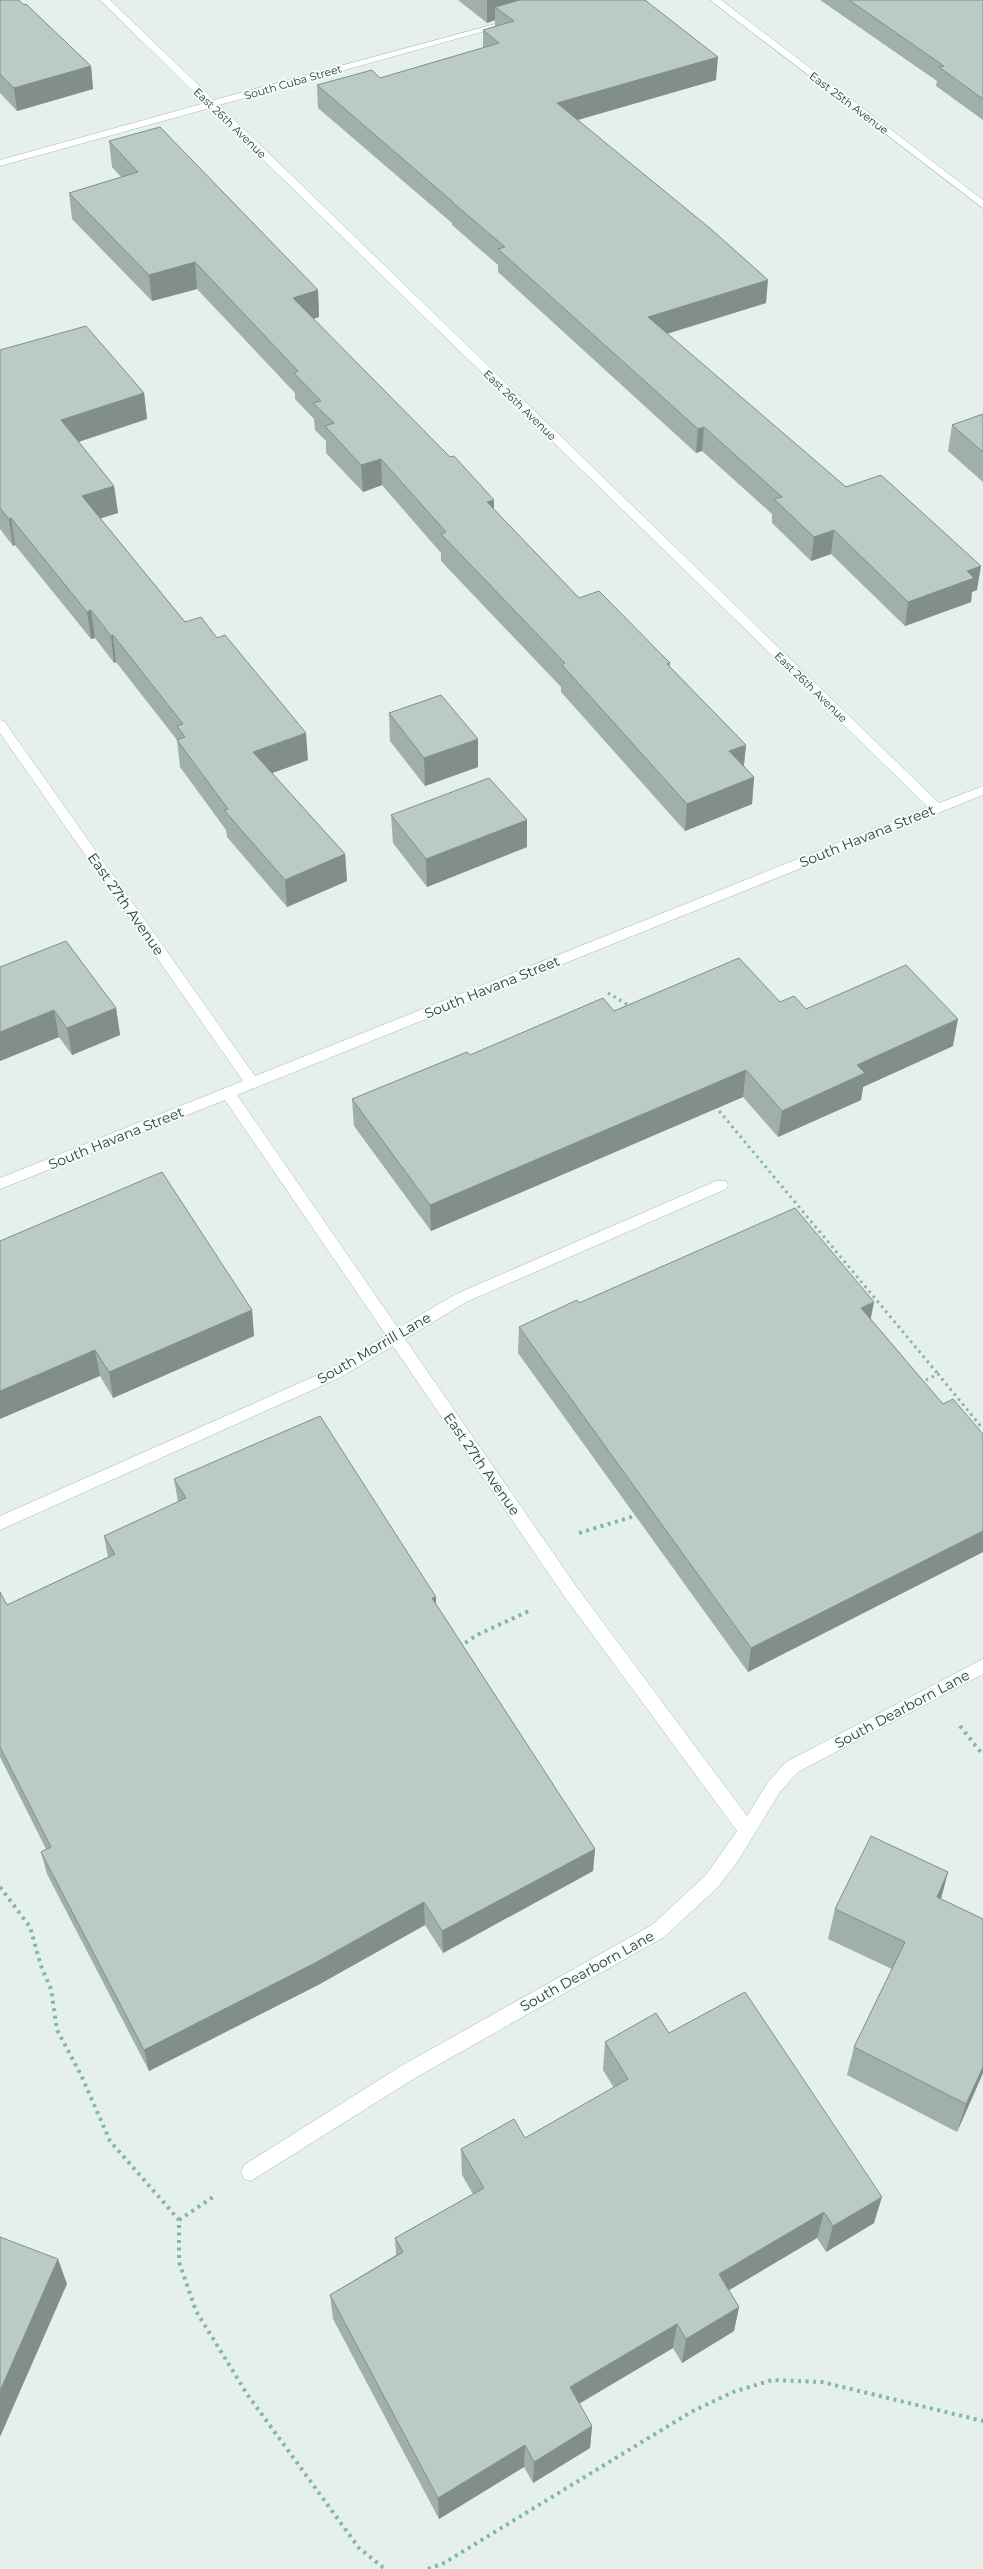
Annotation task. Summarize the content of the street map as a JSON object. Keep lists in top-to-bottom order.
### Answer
{
  "streets": {
    "street": [
      "South Cuba Street",
      "East 25th Avenue",
      "East 26th Avenue",
      "South Havana Street",
      "East 27th Avenue",
      "South Morrill Lane",
      "South Dearborn Lane"
    ]
  },
  "crossings": [
    ["South Cuba Street", "East 26th Avenue"],
    ["East 26th Avenue", "South Havana Street"],
    ["South Havana Street", "East 27th Avenue"],
    ["East 27th Avenue", "South Morrill Lane"],
    ["East 27th Avenue", "South Dearborn Lane"]
  ]
}
